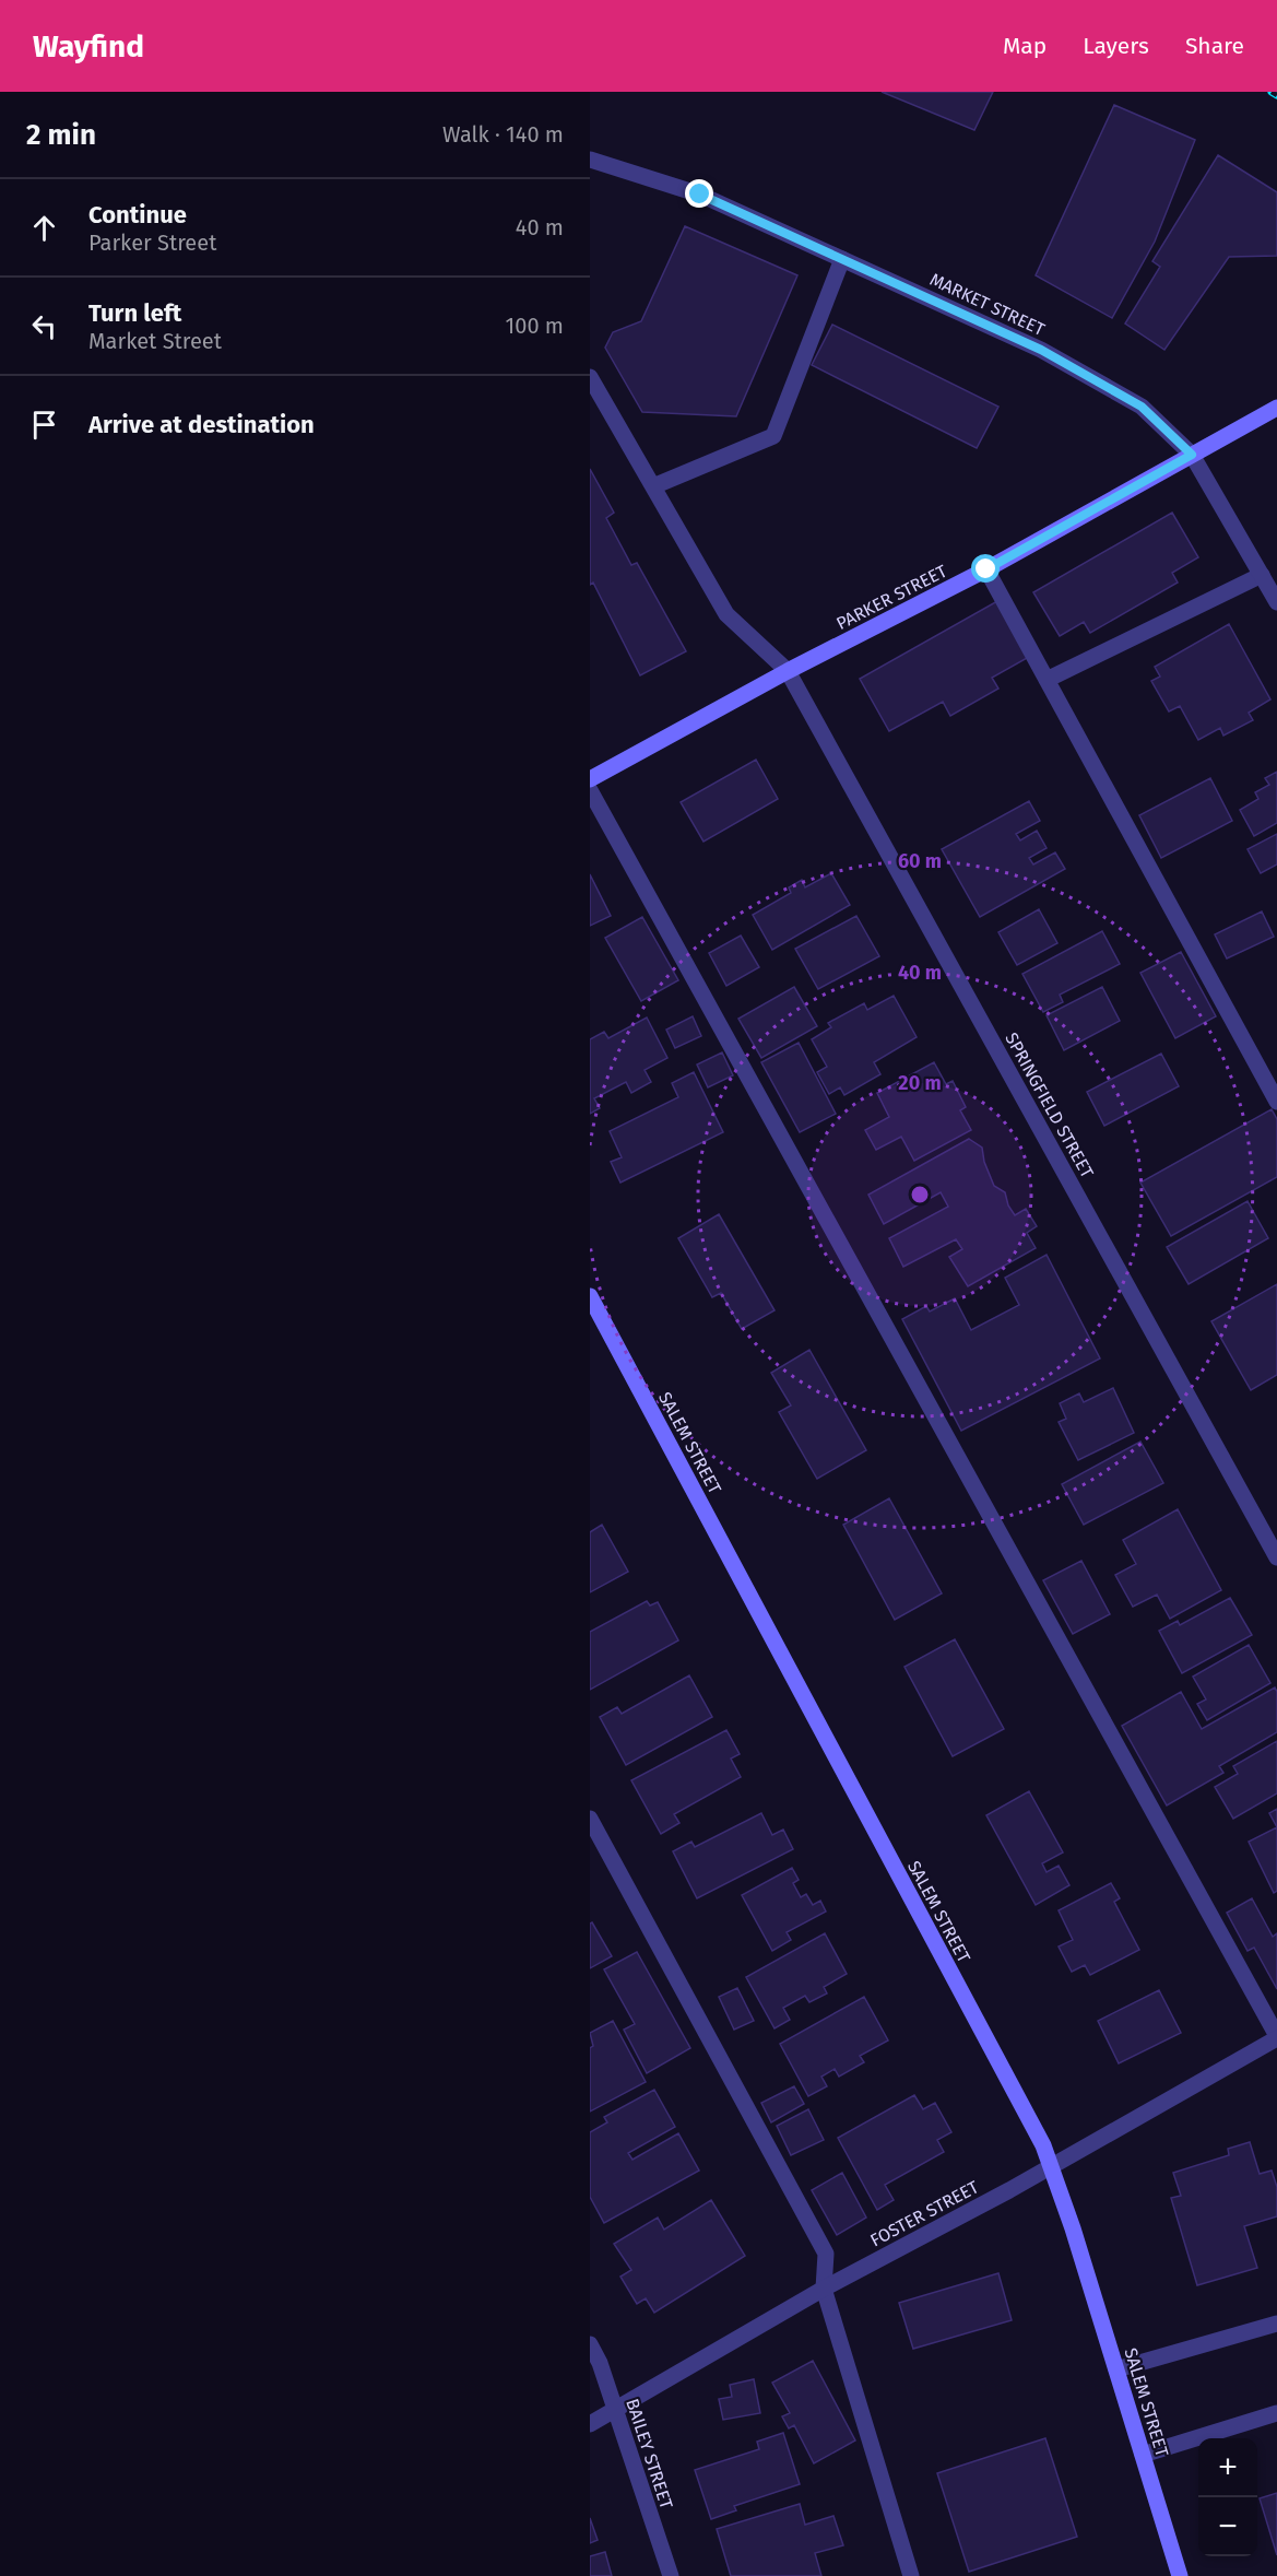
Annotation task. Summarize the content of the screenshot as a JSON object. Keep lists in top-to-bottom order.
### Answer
{
  "streets": {
    "main road": ["PARKER STREET", "SALEM STREET"],
    "street": [
      "MARKET STREET",
      "SPRINGFIELD STREET",
      "FOSTER STREET",
      "BAILEY STREET"
    ]
  },
  "crossings": [
    ["MARKET STREET", "PARKER STREET"],
    ["PARKER STREET", "SPRINGFIELD STREET"],
    ["SALEM STREET", "FOSTER STREET"],
    ["FOSTER STREET", "BAILEY STREET"]
  ],
  "page": {
    "header": "Wayfind",
    "nav": ["Map", "Layers", "Share"],
    "heading": ["2 min", "Walk · 140 m"],
    "list": [
      ["Continue", "Parker Street", "40 m"],
      ["Turn left", "Market Street", "100 m"],
      "Arrive at destination"
    ],
    "map_buttons": ["+", "−"]
  },
  "rings": ["60 m", "40 m", "20 m"]
}
